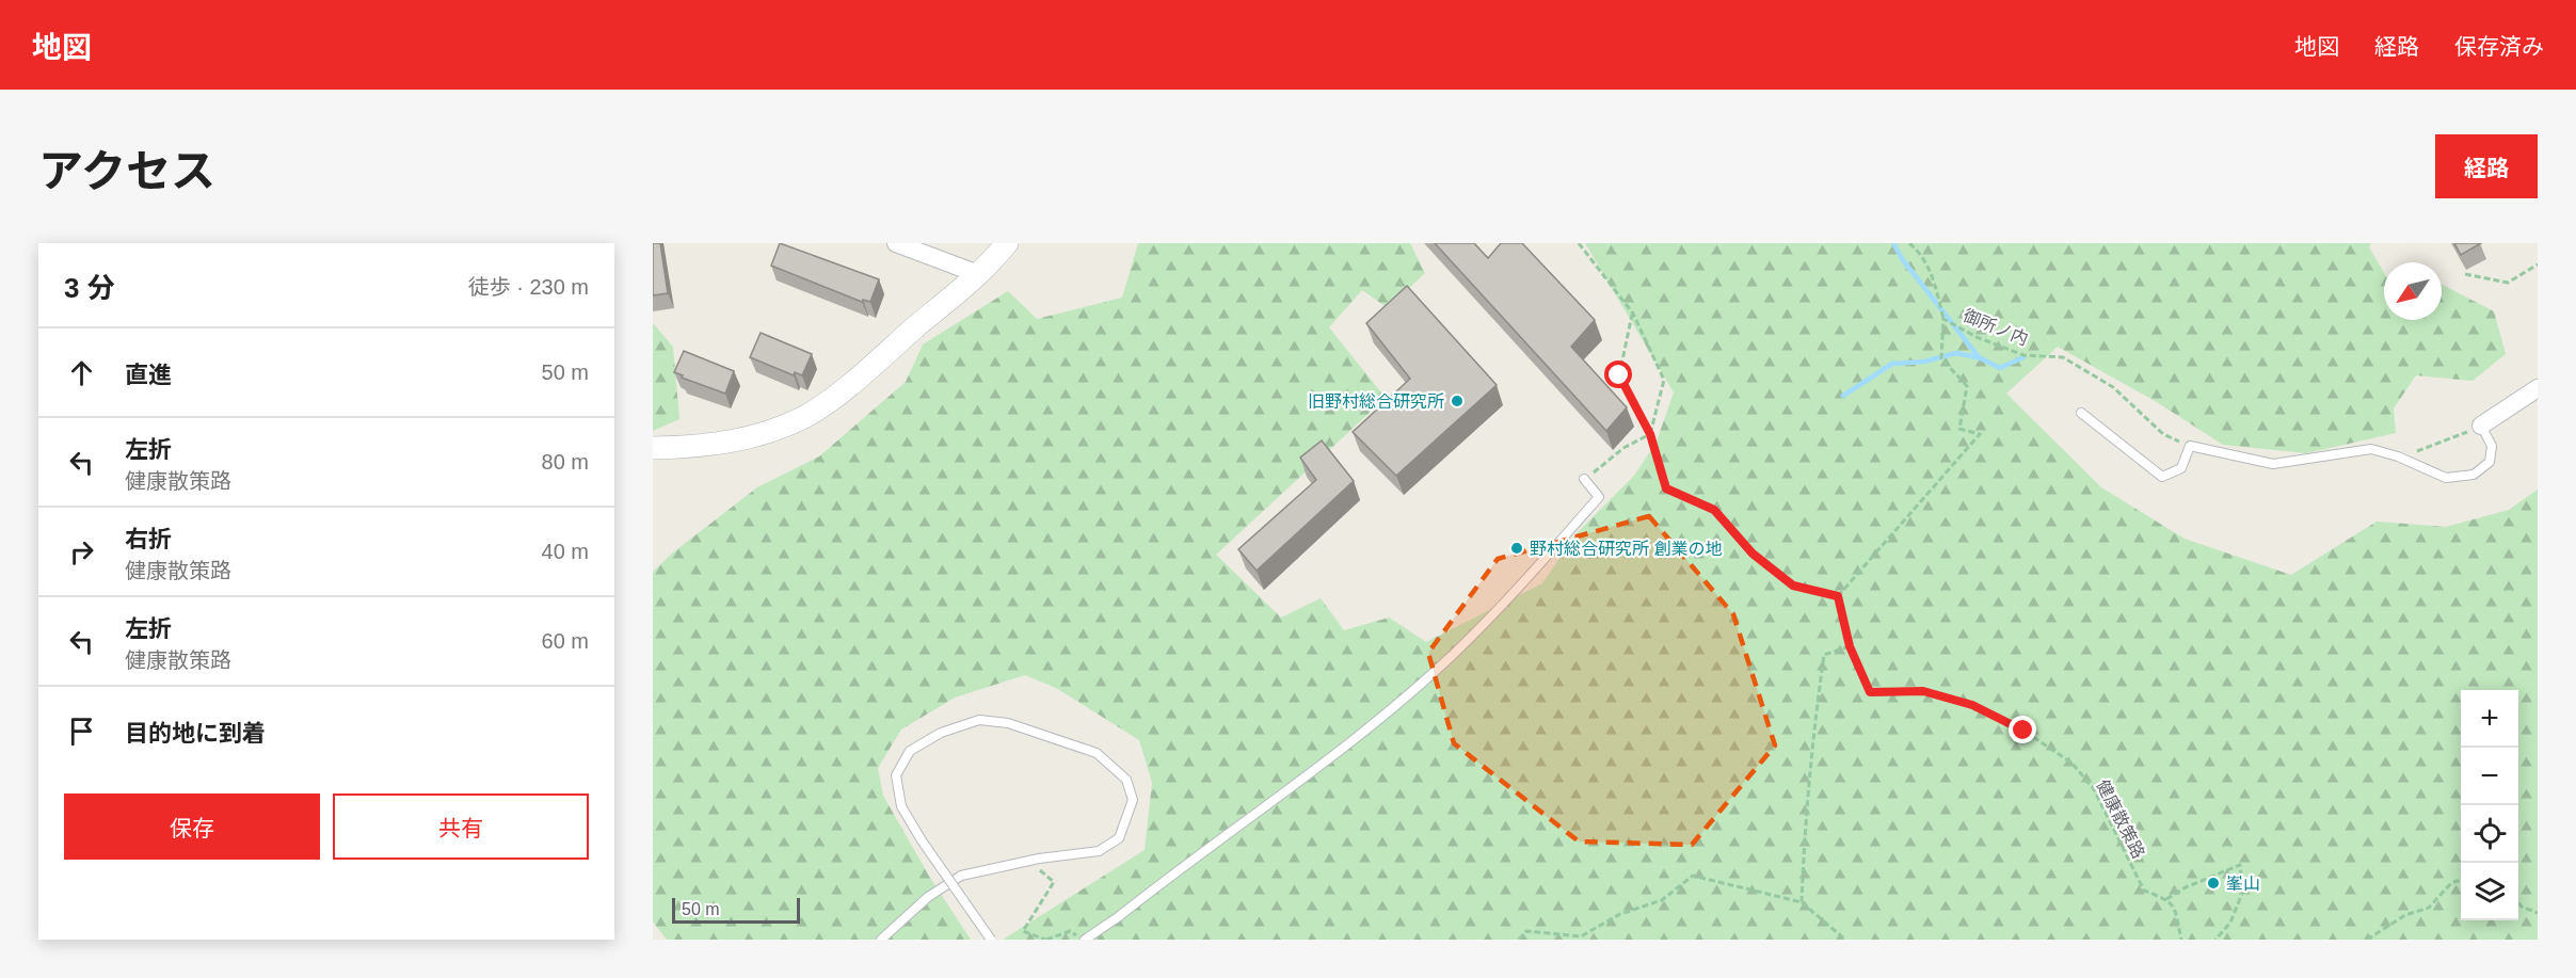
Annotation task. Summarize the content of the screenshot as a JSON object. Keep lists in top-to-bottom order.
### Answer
{
  "streets": {
    "path": ["御所ノ内", "健康散策路"]
  },
  "crossings": [
    ["御所ノ内", "健康散策路"]
  ],
  "places": ["旧野村総合研究所", "野村総合研究所 創業の地", "峯山"],
  "scale_bar": "50 m",
  "north": "bottom left",
  "page": {
    "header": "地図",
    "nav": ["地図", "経路", "保存済み"],
    "title": "アクセス",
    "buttons": [
      "経路",
      ["保存", "共有"]
    ],
    "heading": ["3 分", "徒歩 · 230 m"],
    "list": [
      ["直進", "50 m"],
      ["左折", "健康散策路", "80 m"],
      ["右折", "健康散策路", "40 m"],
      ["左折", "健康散策路", "60 m"],
      "目的地に到着"
    ],
    "map_buttons": ["+", "−"],
    "scale": "50 m"
  }
}
